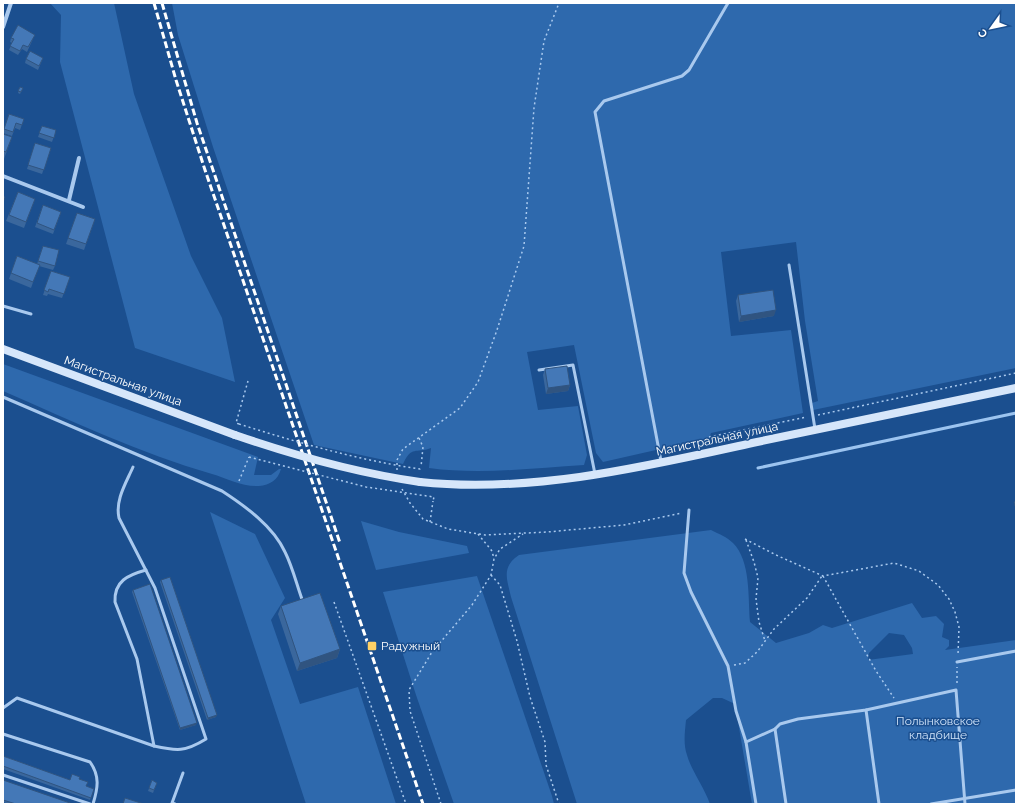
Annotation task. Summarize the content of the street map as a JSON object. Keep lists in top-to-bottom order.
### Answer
{
  "streets": {
    "main road": ["Магистральная улица"]
  },
  "parks": ["Полынковское кладбище"],
  "places": {
    "transit": ["Радужный"]
  },
  "north": "bottom left"
}
